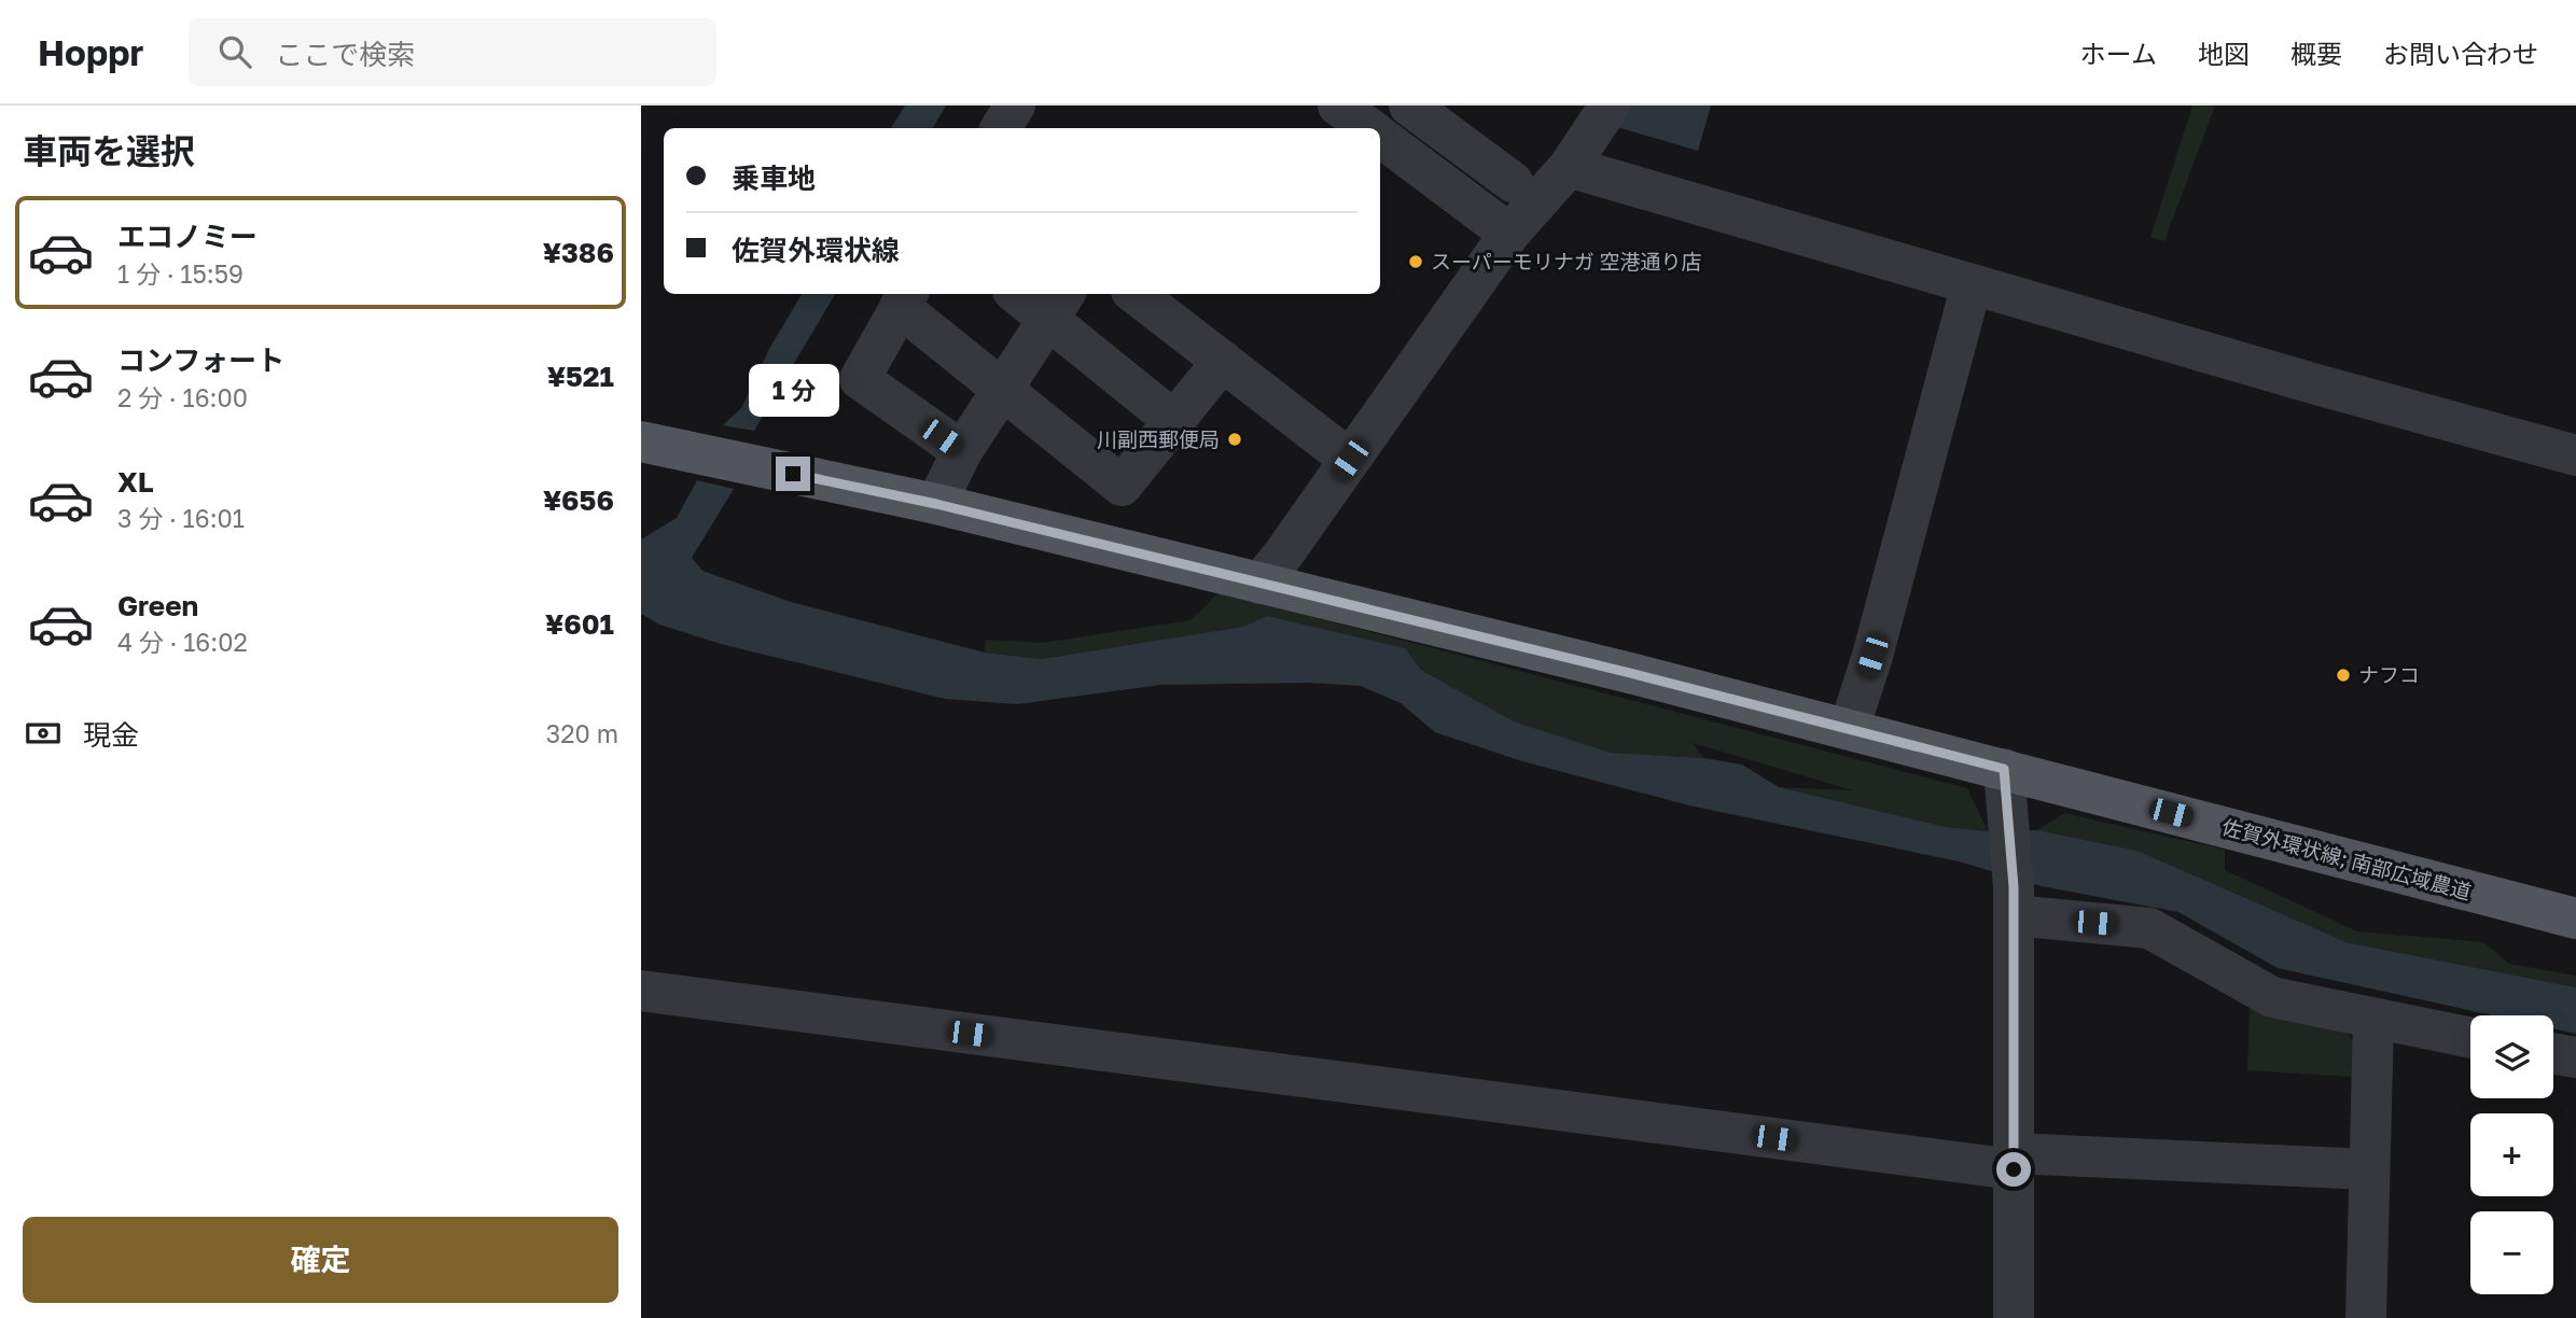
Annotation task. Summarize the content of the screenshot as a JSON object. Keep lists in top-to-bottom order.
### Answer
{
  "streets": {
    "main road": ["佐賀外環状線; 南部広域農道"]
  },
  "places": ["スーパーモリナガ 空港通り店", "川副西郵便局", "ナフコ"],
  "page": {
    "header": "Hoppr",
    "search": "ここで検索",
    "nav": [
      "ホーム",
      "地図",
      "概要",
      "お問い合わせ"
    ],
    "heading": "車両を選択",
    "banner": ["乗車地", "佐賀外環状線"],
    "list": [
      {
        "name": "エコノミー",
        "note": "1 分 · 15:59",
        "value": "¥386"
      },
      {
        "name": "コンフォート",
        "note": "2 分 · 16:00",
        "value": "¥521"
      },
      {
        "name": "XL",
        "note": "3 分 · 16:01",
        "value": "¥656"
      },
      {
        "name": "Green",
        "note": "4 分 · 16:02",
        "value": "¥601"
      }
    ],
    "bubble": "1 分",
    "pay": ["現金", "320 m"],
    "map_buttons": ["+", "−"],
    "buttons": "確定"
  }
}
